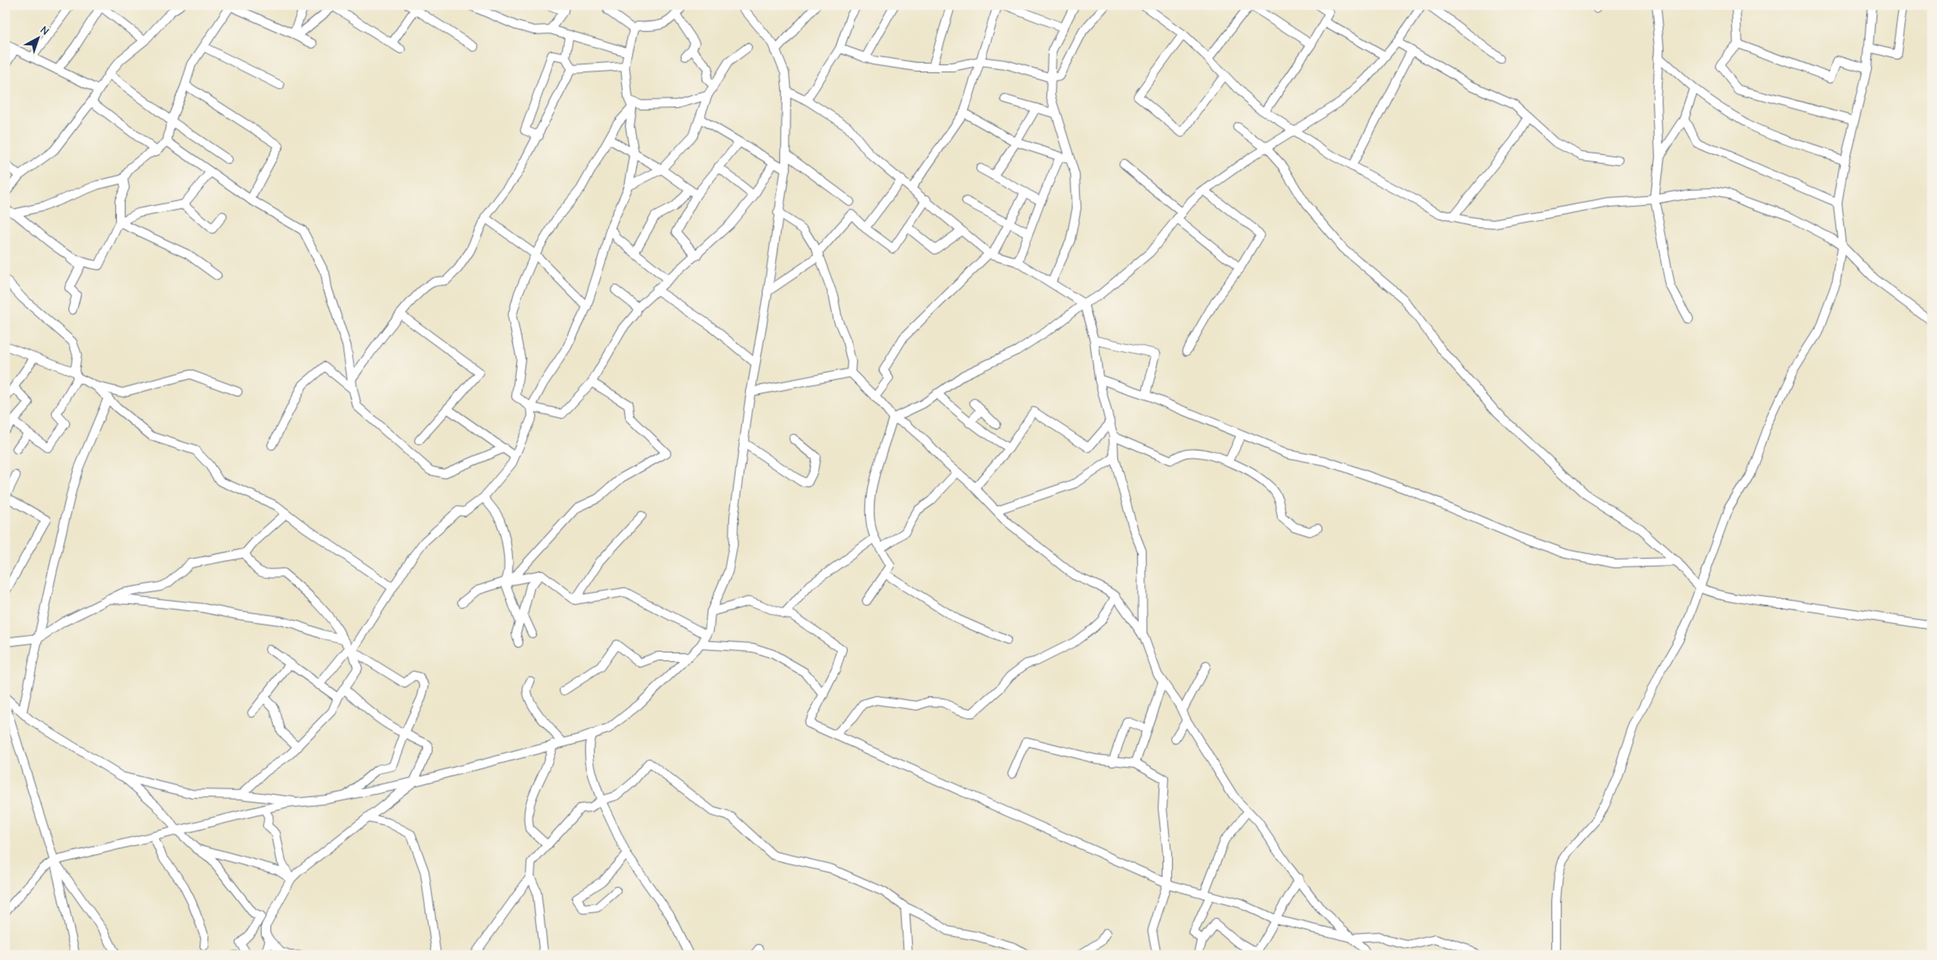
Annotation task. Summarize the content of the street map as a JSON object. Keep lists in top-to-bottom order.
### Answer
{
  "north": "top right"
}
